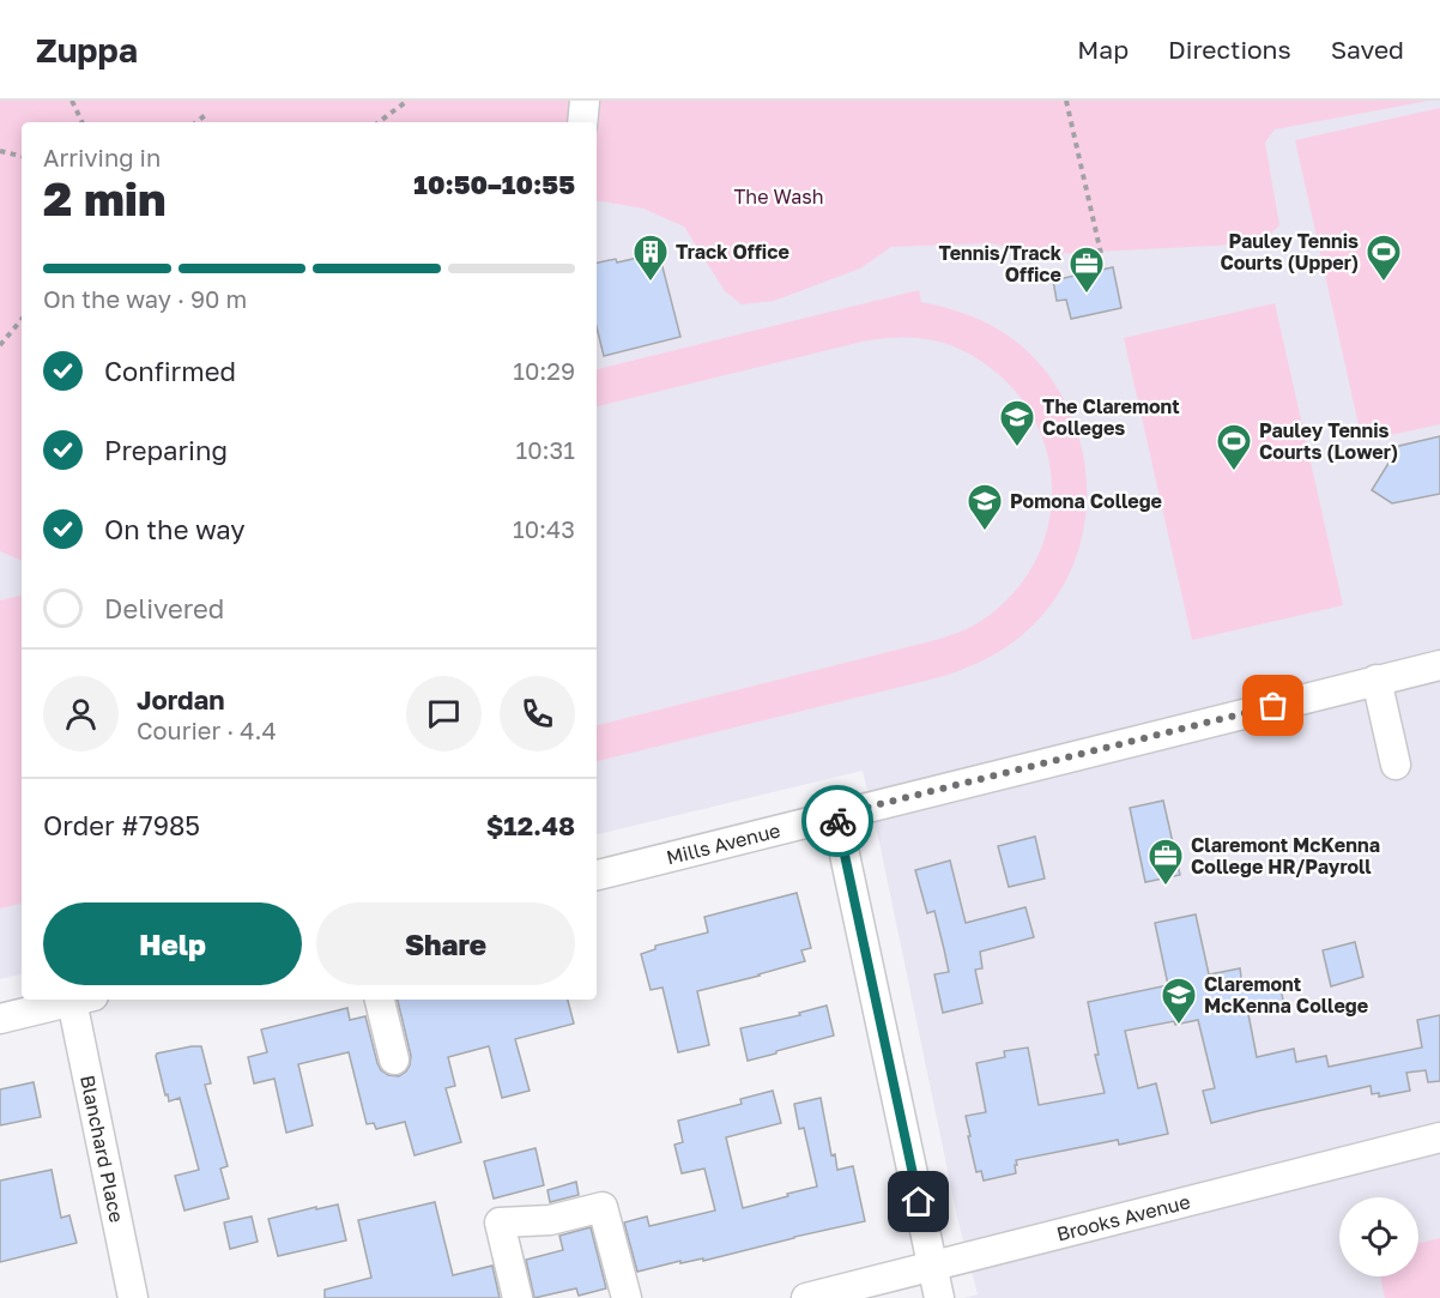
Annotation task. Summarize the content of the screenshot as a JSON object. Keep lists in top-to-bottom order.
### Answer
{
  "streets": {
    "street": ["Mills Avenue", "Blanchard Place", "Brooks Avenue"]
  },
  "parks": ["The Wash"],
  "places": {
    "building": ["Track Office"],
    "sports": ["Pauley Tennis Courts (Upper)", "Pauley Tennis Courts (Lower)"],
    "office": ["Tennis/Track Office", "Claremont McKenna College HR/Payroll"],
    "school or university": ["The Claremont Colleges", "Pomona College", "Claremont McKenna College"]
  },
  "page": {
    "header": "Zuppa",
    "nav": ["Map", "Directions", "Saved"],
    "heading": ["2 min", "Arriving in", "10:50–10:55"],
    "panel": [
      "Jordan",
      "Courier · 4.4",
      "Order #7985",
      "$12.48"
    ],
    "bar": "On the way · 90 m",
    "list": [
      ["Confirmed", "10:29"],
      ["Preparing", "10:31"],
      ["On the way", "10:43"],
      "Delivered"
    ],
    "buttons": ["Help", "Share"]
  }
}
